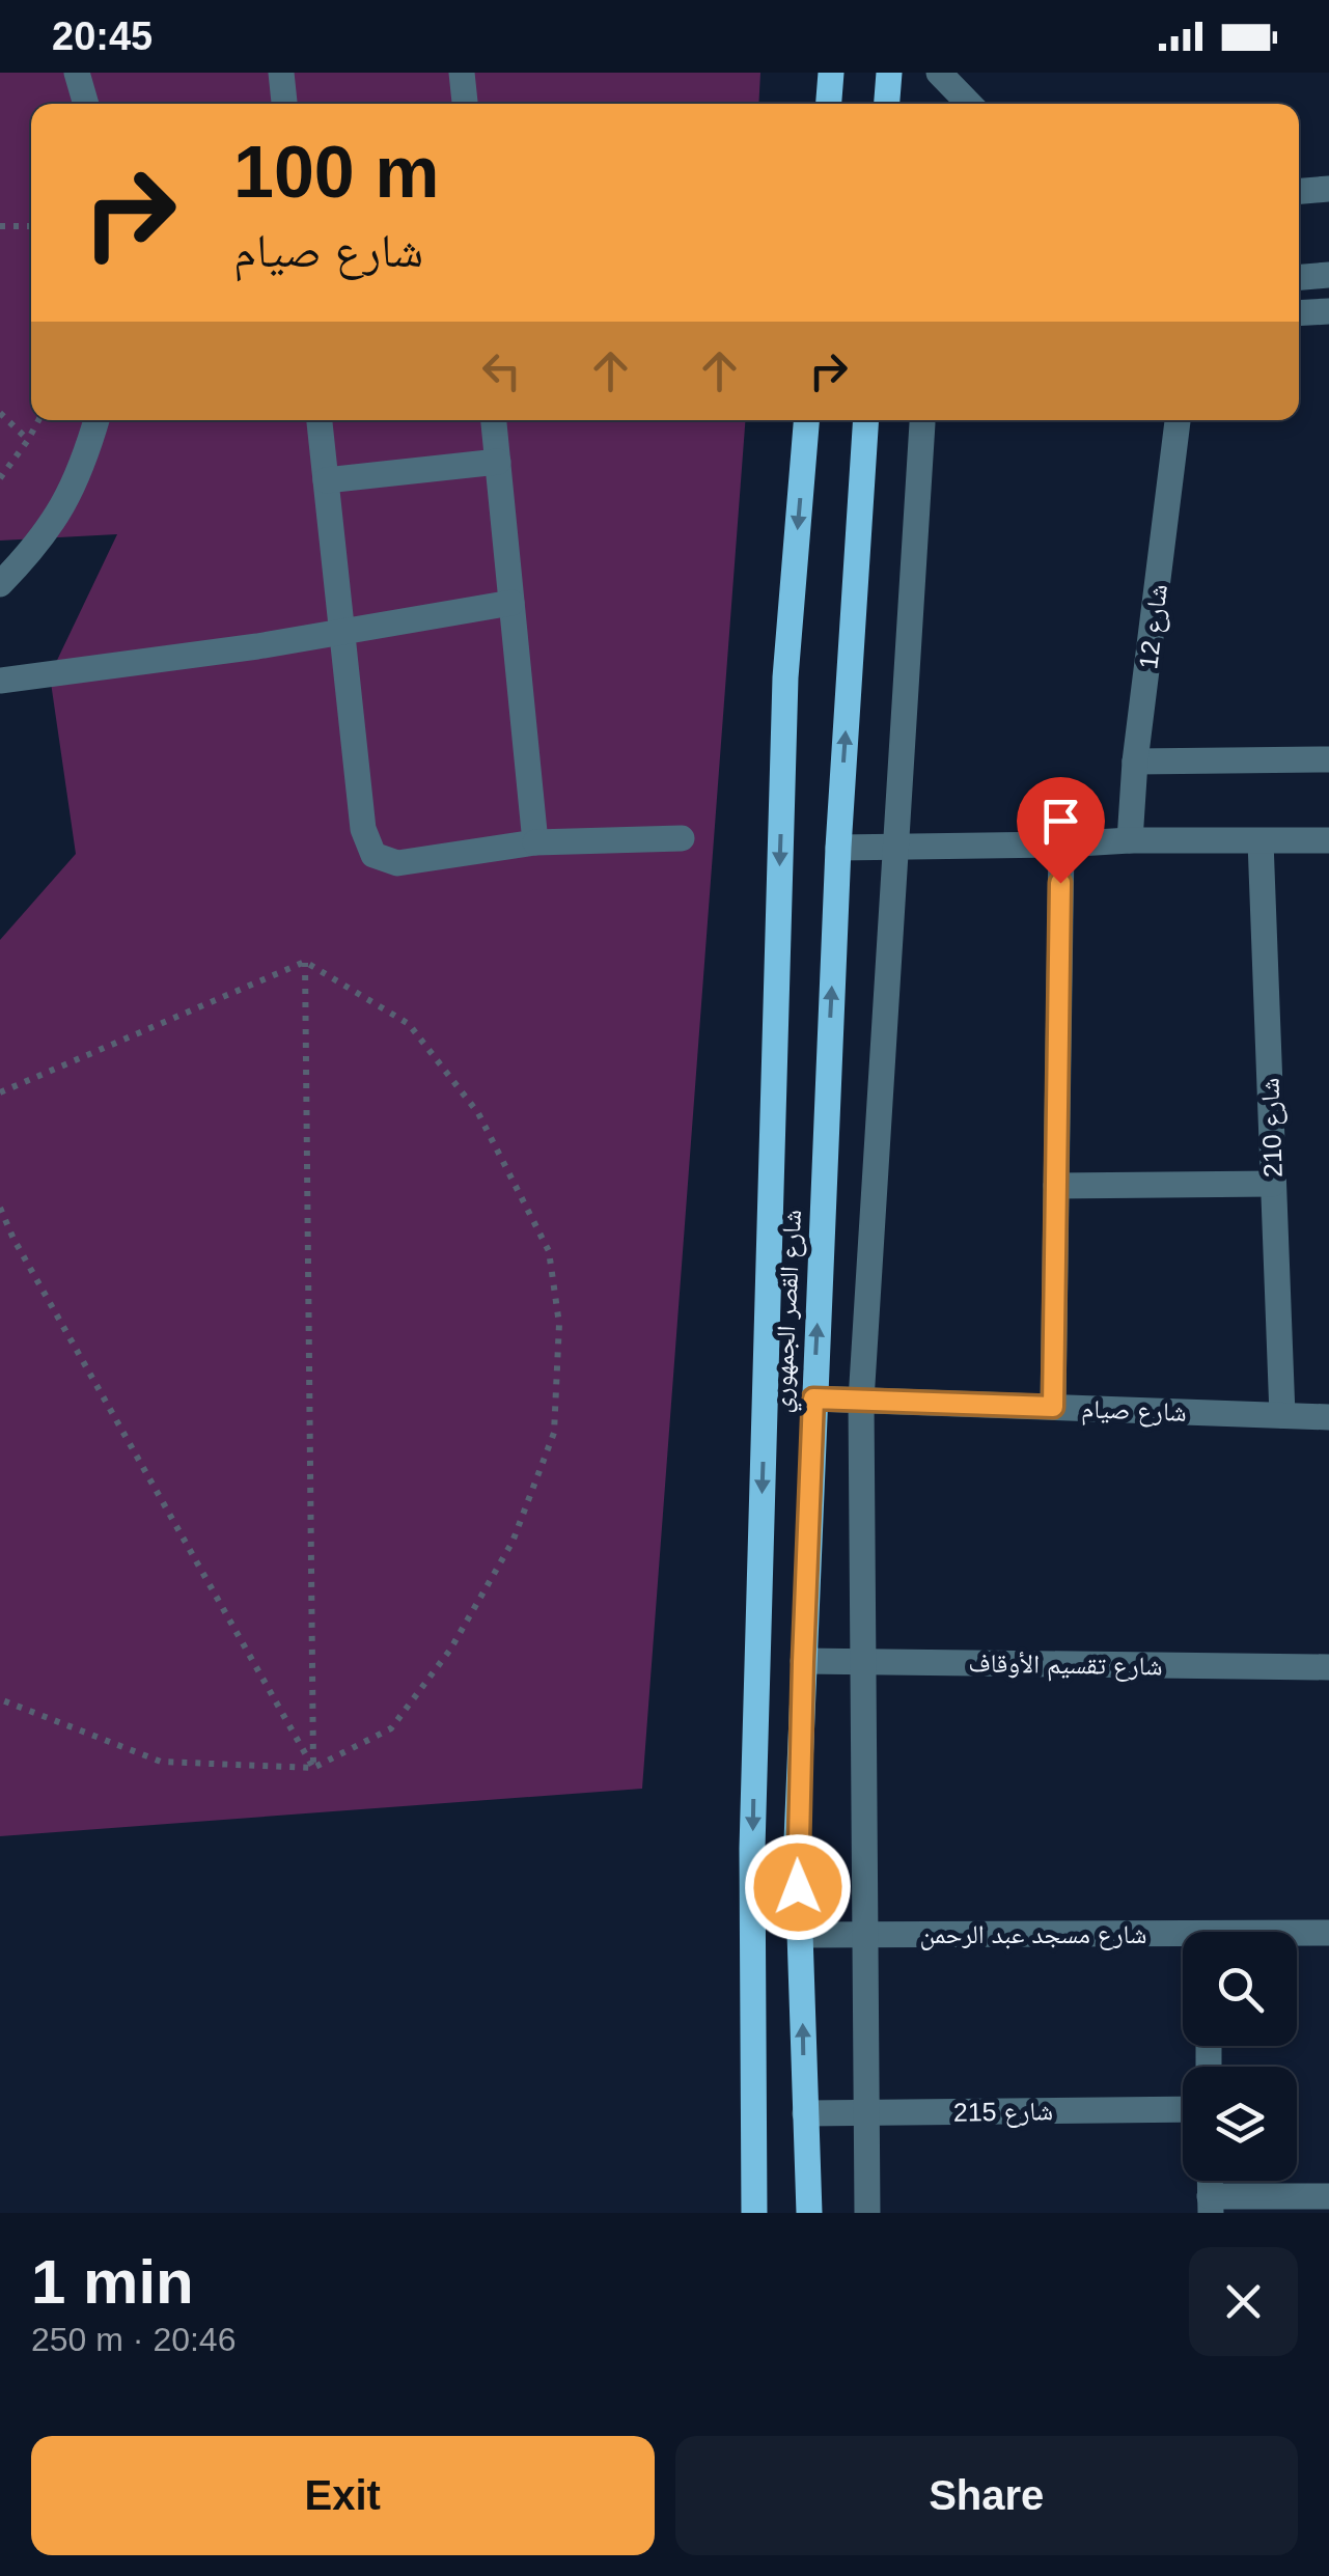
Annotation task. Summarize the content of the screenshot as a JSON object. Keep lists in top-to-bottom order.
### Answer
{
  "streets": {
    "main road": ["شارع القصر الجمهوري"],
    "street": [
      "شارع 12",
      "شارع 210",
      "شارع صيام",
      "شارع تقسيم الأوقاف",
      "شارع مسجد عبد الرحمن",
      "شارع 215"
    ]
  },
  "crossings": [
    ["شارع 210", "شارع صيام"],
    ["شارع القصر الجمهوري", "شارع صيام"],
    ["شارع القصر الجمهوري", "شارع تقسيم الأوقاف"],
    ["شارع القصر الجمهوري", "شارع مسجد عبد الرحمن"],
    ["شارع القصر الجمهوري", "شارع 215"]
  ],
  "page": {
    "status": "20:45",
    "turn": ["100 m", "شارع صيام"],
    "heading": ["1 min", "250 m · 20:46"],
    "buttons": ["Exit", "Share"]
  }
}
